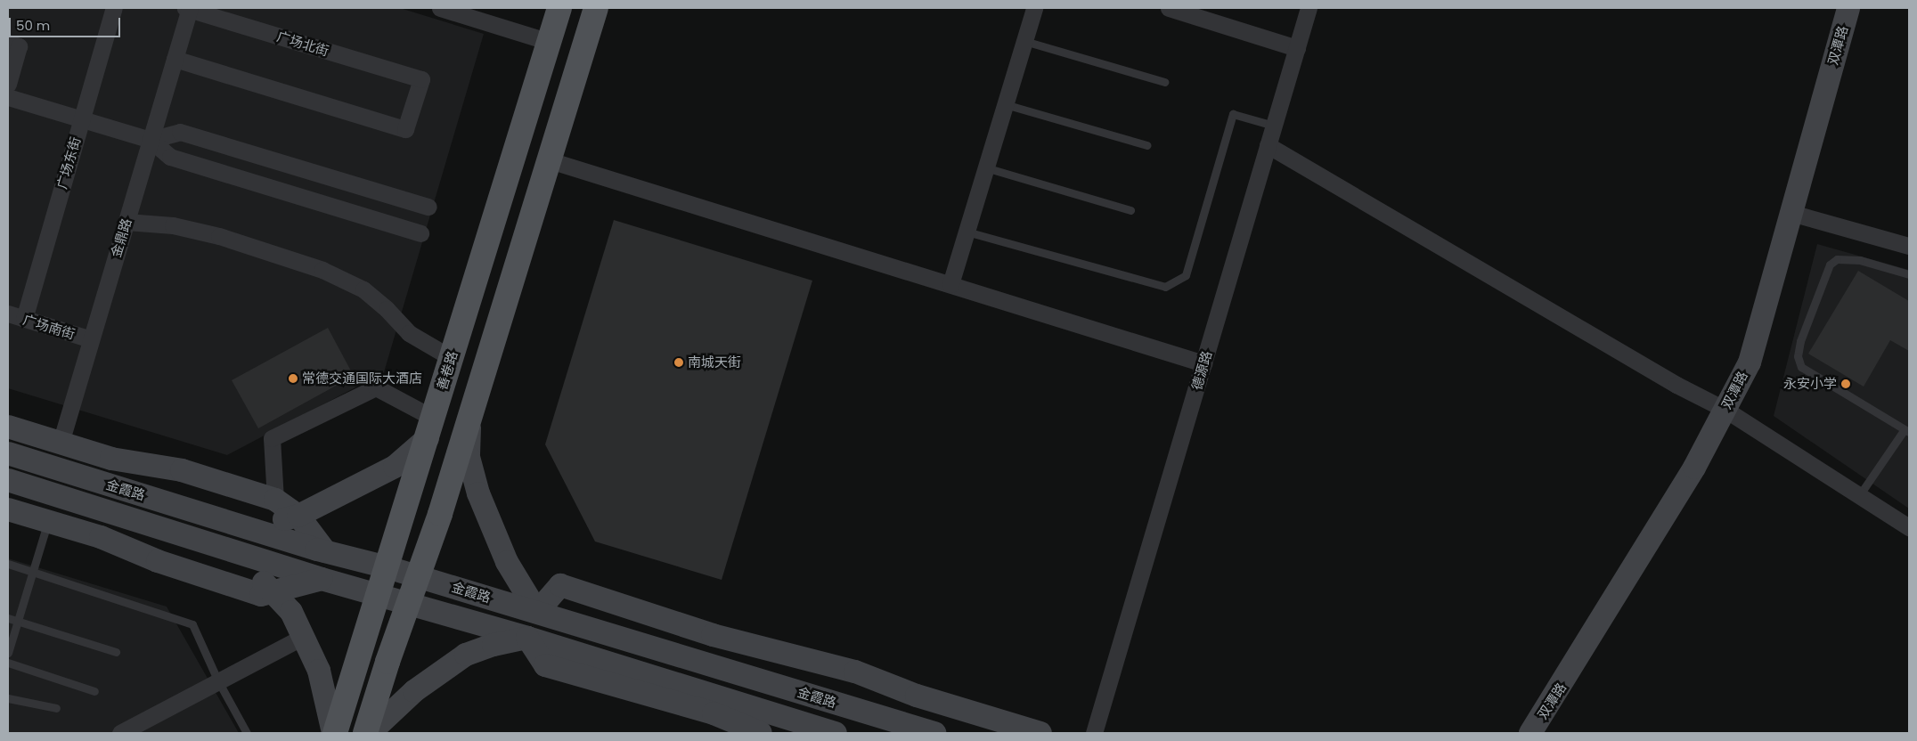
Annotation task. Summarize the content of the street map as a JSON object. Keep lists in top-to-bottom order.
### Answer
{
  "streets": {
    "main road": ["善卷路"],
    "street": [
      "广场北街",
      "双潭路",
      "广场东街",
      "金鼎路",
      "广场南街",
      "德源路",
      "金霞路"
    ]
  },
  "crossings": [
    ["广场北街", "金鼎路"],
    ["广场东街", "广场南街"],
    ["金鼎路", "广场南街"],
    ["金鼎路", "金霞路"],
    ["善卷路", "金霞路"]
  ],
  "places": ["南城天街", "常德交通国际大酒店", "永安小学"],
  "scale_bar": "50 m"
}
